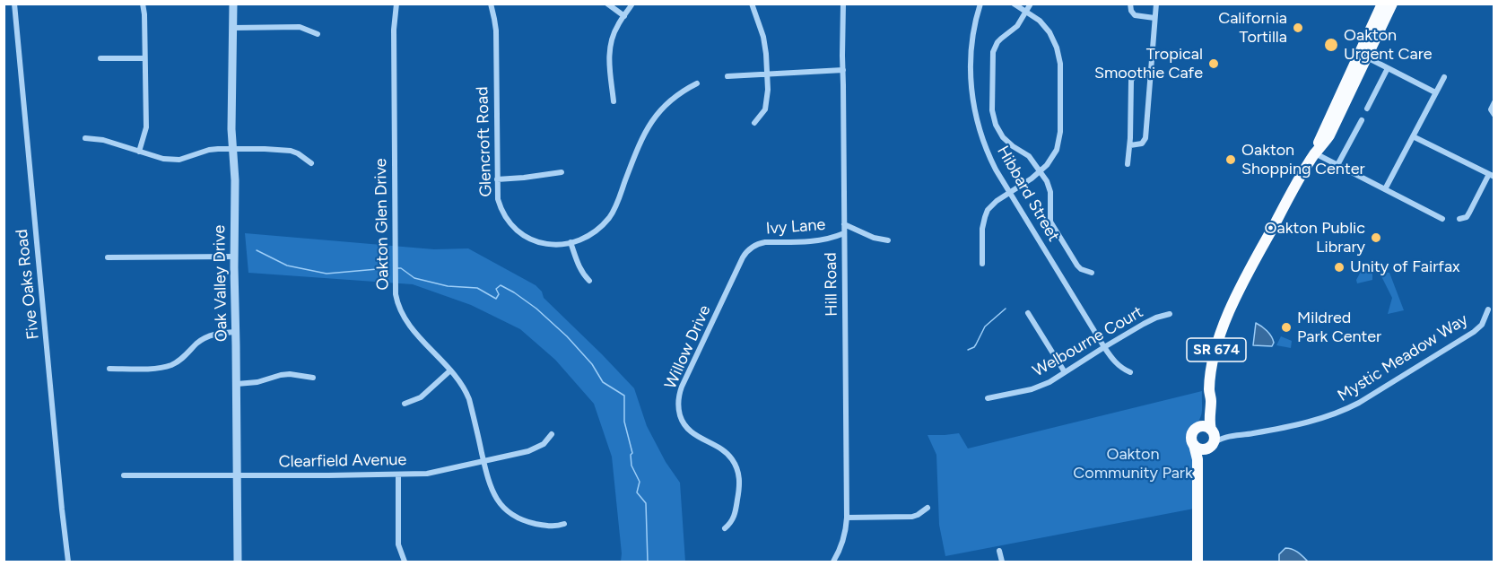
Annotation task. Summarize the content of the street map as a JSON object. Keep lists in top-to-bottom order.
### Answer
{
  "streets": {
    "main road": ["SR 674"],
    "street": [
      "Glencroft Road",
      "Hibbard Street",
      "Oakton Glen Drive",
      "Ivy Lane",
      "Oak Valley Drive",
      "Five Oaks Road",
      "Hill Road",
      "Welbourne Court",
      "Willow Drive",
      "Mystic Meadow Way",
      "Clearfield Avenue"
    ]
  },
  "crossings": [
    ["Hibbard Street", "Welbourne Court"],
    ["Oakton Glen Drive", "Clearfield Avenue"],
    ["Ivy Lane", "Hill Road"],
    ["Ivy Lane", "Willow Drive"],
    ["Oak Valley Drive", "Clearfield Avenue"],
    ["SR 674", "Mystic Meadow Way"]
  ],
  "parks": ["Oakton Community Park"],
  "places": [
    "California Tortilla",
    "Oakton Urgent Care",
    "Tropical Smoothie Cafe",
    "Oakton Shopping Center",
    "Oakton Public Library",
    "Unity of Fairfax",
    "Mildred Park Center"
  ]
}
